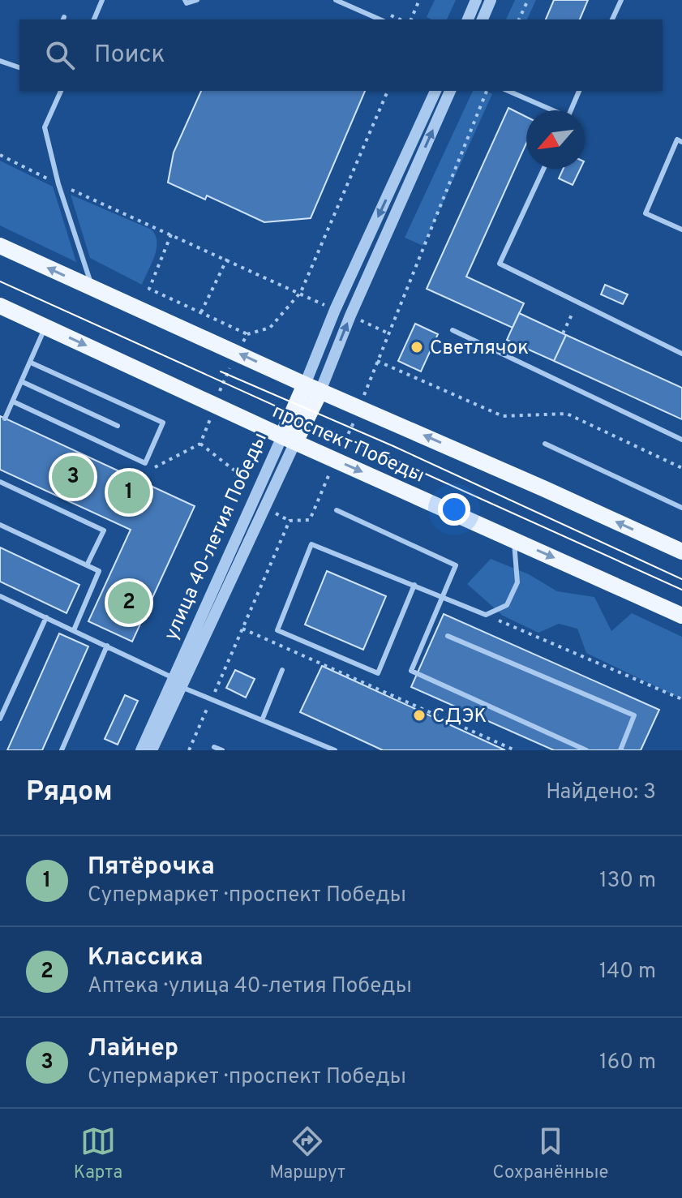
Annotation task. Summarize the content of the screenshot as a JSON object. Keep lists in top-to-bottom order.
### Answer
{
  "streets": {
    "main road": ["проспект Победы", "улица 40-летия Победы"]
  },
  "crossings": [
    ["проспект Победы", "улица 40-летия Победы"]
  ],
  "places": ["Светлячок", "СДЭК"],
  "north": "bottom left",
  "page": {
    "search": "Поиск",
    "pins": ["3", "1", "2"],
    "heading": ["Рядом", "Найдено: 3"],
    "list": [
      {
        "mark": "1",
        "name": "Пятёрочка",
        "note": "Супермаркет · проспект Победы",
        "value": "130 m"
      },
      {
        "mark": "2",
        "name": "Классика",
        "note": "Аптека · улица 40-летия Победы",
        "value": "140 m"
      },
      {
        "mark": "3",
        "name": "Лайнер",
        "note": "Супермаркет · проспект Победы",
        "value": "160 m"
      }
    ],
    "nav": ["Карта", "Маршрут", "Сохранённые"]
  }
}
